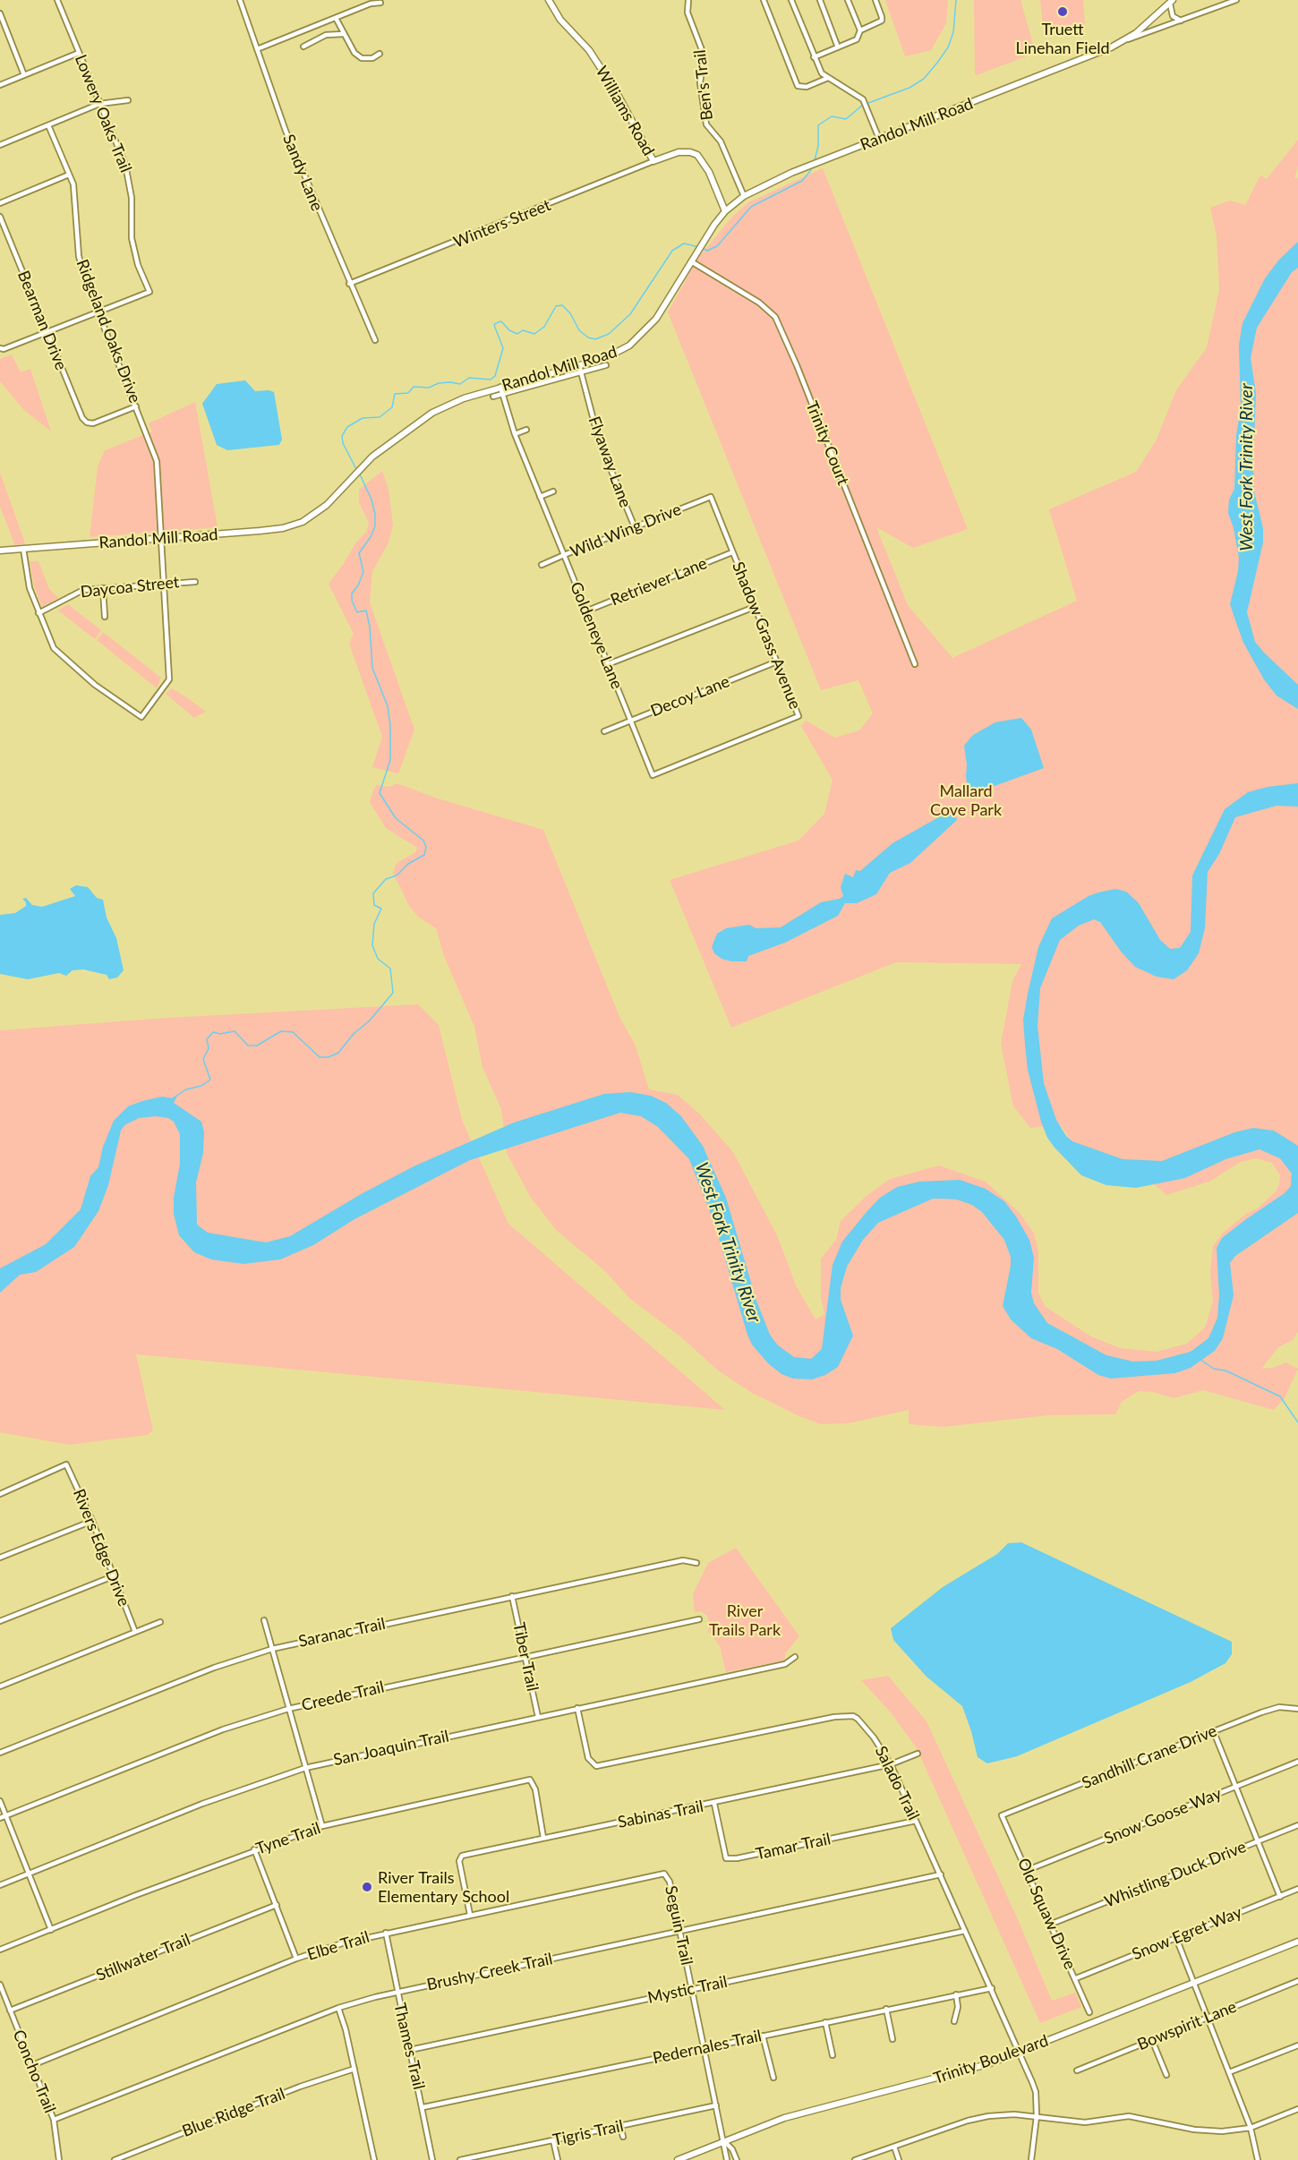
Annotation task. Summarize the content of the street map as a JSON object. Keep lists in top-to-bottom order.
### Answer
{
  "streets": {
    "main road": ["Williams Road", "Randol Mill Road", "Trinity Boulevard"],
    "street": [
      "Ben's Trail",
      "Lowery Oaks Trail",
      "Sandy Lane",
      "Winters Street",
      "Bearman Drive",
      "Ridgeland Oaks Drive",
      "Trinity Court",
      "Flyaway Lane",
      "Wild Wing Drive",
      "Retriever Lane",
      "Daycoa Street",
      "Goldeneye Lane",
      "Shadow Grass Avenue",
      "Decoy Lane",
      "Rivers Edge Drive",
      "Saranac Trail",
      "Tiber Trail",
      "Creede Trail",
      "San Joaquin Trail",
      "Sandhill Crane Drive",
      "Salado Trail",
      "Sabinas Trail",
      "Snow Goose Way",
      "Tyne Trail",
      "Tamar Trail",
      "Whistling Duck Drive",
      "Old Squaw Drive",
      "Seguin Trail",
      "Snow Egret Way",
      "Elbe Trail",
      "Stillwater Trail",
      "Brushy Creek Trail",
      "Mystic Trail",
      "Bowspirit Lane",
      "Thames Trail",
      "Pedernales Trail",
      "Concho Trail",
      "Blue Ridge Trail",
      "Tigris Trail"
    ]
  },
  "crossings": [
    ["Ben's Trail", "Randol Mill Road"],
    ["Williams Road", "Randol Mill Road"],
    ["Williams Road", "Winters Street"],
    ["Lowery Oaks Trail", "Ridgeland Oaks Drive"],
    ["Randol Mill Road", "Ridgeland Oaks Drive"],
    ["Randol Mill Road", "Trinity Court"],
    ["Randol Mill Road", "Flyaway Lane"],
    ["Randol Mill Road", "Goldeneye Lane"],
    ["Sandy Lane", "Winters Street"],
    ["Bearman Drive", "Ridgeland Oaks Drive"],
    ["Ridgeland Oaks Drive", "Daycoa Street"],
    ["Flyaway Lane", "Wild Wing Drive"],
    ["Wild Wing Drive", "Goldeneye Lane"],
    ["Wild Wing Drive", "Shadow Grass Avenue"],
    ["Retriever Lane", "Goldeneye Lane"],
    ["Retriever Lane", "Shadow Grass Avenue"],
    ["Goldeneye Lane", "Shadow Grass Avenue"],
    ["Goldeneye Lane", "Decoy Lane"],
    ["Shadow Grass Avenue", "Decoy Lane"],
    ["Saranac Trail", "Tiber Trail"],
    ["Tiber Trail", "Creede Trail"],
    ["Tiber Trail", "San Joaquin Trail"],
    ["San Joaquin Trail", "Salado Trail"],
    ["Sandhill Crane Drive", "Old Squaw Drive"],
    ["Salado Trail", "Sabinas Trail"],
    ["Salado Trail", "Tamar Trail"],
    ["Salado Trail", "Brushy Creek Trail"],
    ["Salado Trail", "Mystic Trail"],
    ["Salado Trail", "Pedernales Trail"],
    ["Salado Trail", "Trinity Boulevard"],
    ["Sabinas Trail", "Tyne Trail"],
    ["Sabinas Trail", "Tamar Trail"],
    ["Sabinas Trail", "Elbe Trail"],
    ["Snow Goose Way", "Old Squaw Drive"],
    ["Whistling Duck Drive", "Old Squaw Drive"],
    ["Old Squaw Drive", "Snow Egret Way"],
    ["Seguin Trail", "Elbe Trail"],
    ["Seguin Trail", "Brushy Creek Trail"],
    ["Seguin Trail", "Mystic Trail"],
    ["Seguin Trail", "Pedernales Trail"],
    ["Seguin Trail", "Trinity Boulevard"],
    ["Seguin Trail", "Tigris Trail"],
    ["Elbe Trail", "Thames Trail"],
    ["Elbe Trail", "Concho Trail"],
    ["Stillwater Trail", "Concho Trail"],
    ["Brushy Creek Trail", "Thames Trail"],
    ["Brushy Creek Trail", "Concho Trail"],
    ["Mystic Trail", "Thames Trail"],
    ["Thames Trail", "Pedernales Trail"]
  ],
  "water": ["West Fork Trinity River"],
  "parks": ["Mallard Cove Park", "River Trails Park"],
  "places": ["Truett Linehan Field", "River Trails Elementary School"]
}
